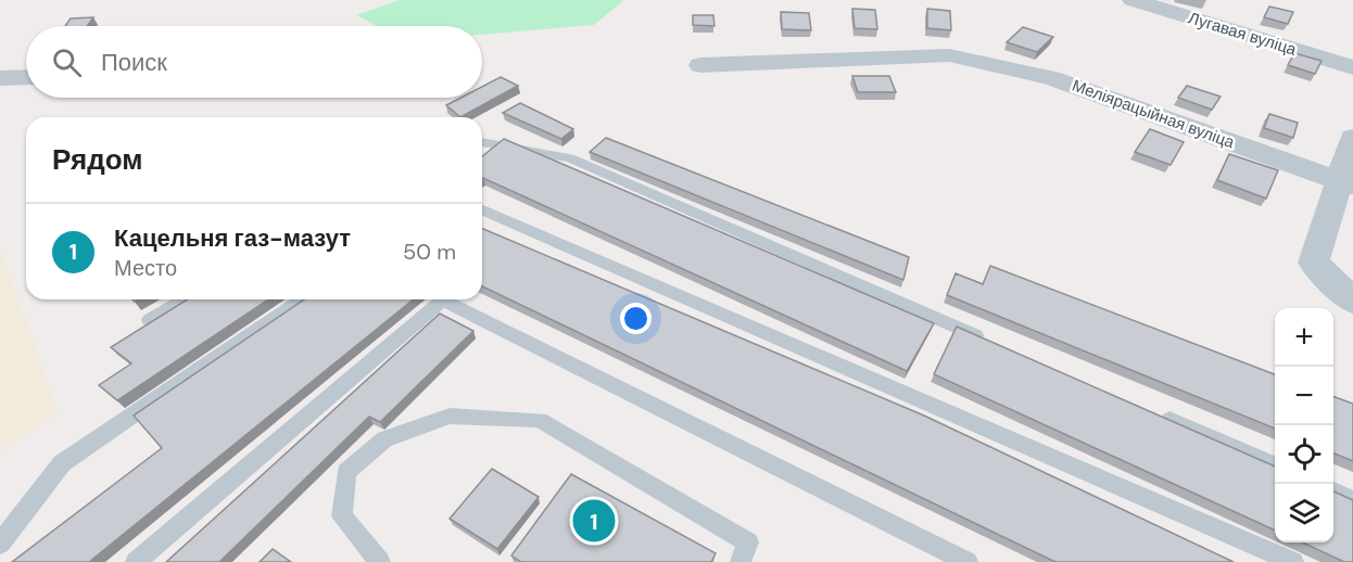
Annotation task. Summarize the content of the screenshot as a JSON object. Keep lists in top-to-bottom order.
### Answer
{
  "streets": {
    "street": ["Лугавая вуліца", "Меліярацыйная вуліца"]
  },
  "page": {
    "search": "Поиск",
    "heading": "Рядом",
    "list": [
      {
        "mark": "1",
        "name": "Кацельня газ-мазут",
        "note": "Место",
        "value": "50 m"
      }
    ],
    "map_buttons": ["+", "−"],
    "pins": "1"
  }
}
